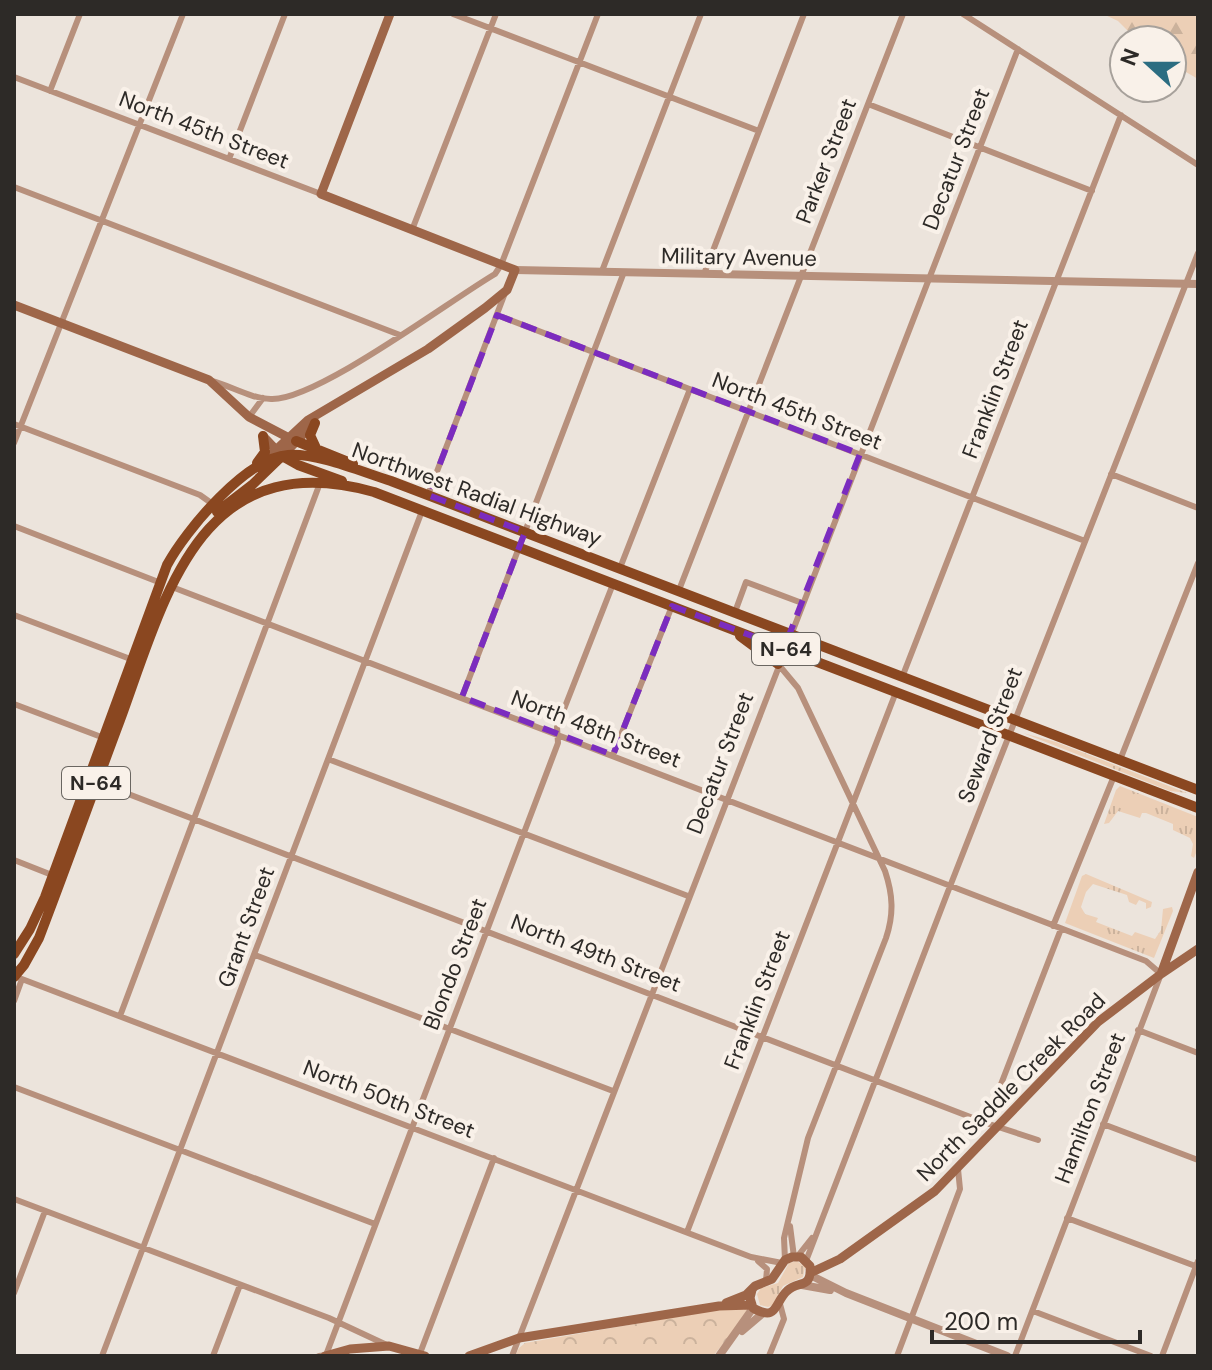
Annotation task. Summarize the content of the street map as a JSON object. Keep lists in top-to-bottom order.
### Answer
{
  "streets": {
    "main road": [
      "North 45th Street",
      "Northwest Radial Highway",
      "N-64",
      "North Saddle Creek Road",
      "Hamilton Street"
    ],
    "street": [
      "Decatur Street",
      "Parker Street",
      "Military Avenue",
      "Franklin Street",
      "North 48th Street",
      "Seward Street",
      "Grant Street",
      "North 49th Street",
      "Blondo Street",
      "North 50th Street"
    ]
  },
  "crossings": [
    ["North 45th Street", "Decatur Street"],
    ["North 45th Street", "Parker Street"],
    ["North 45th Street", "Military Avenue"],
    ["North 45th Street", "Franklin Street"],
    ["North 45th Street", "Seward Street"],
    ["Decatur Street", "Military Avenue"],
    ["Decatur Street", "Northwest Radial Highway"],
    ["Decatur Street", "North 48th Street"],
    ["Decatur Street", "North 49th Street"],
    ["Decatur Street", "North 50th Street"],
    ["Parker Street", "Military Avenue"],
    ["Parker Street", "Northwest Radial Highway"],
    ["Military Avenue", "Franklin Street"],
    ["Military Avenue", "Seward Street"],
    ["Franklin Street", "Northwest Radial Highway"],
    ["Franklin Street", "North 48th Street"],
    ["Franklin Street", "North 49th Street"],
    ["Franklin Street", "North 50th Street"],
    ["Northwest Radial Highway", "North 48th Street"],
    ["Northwest Radial Highway", "Seward Street"],
    ["Northwest Radial Highway", "Grant Street"],
    ["Northwest Radial Highway", "North 49th Street"],
    ["Northwest Radial Highway", "Blondo Street"],
    ["Northwest Radial Highway", "North 50th Street"],
    ["North 48th Street", "Seward Street"],
    ["North 48th Street", "Grant Street"],
    ["North 48th Street", "Blondo Street"],
    ["North 48th Street", "North Saddle Creek Road"],
    ["North 48th Street", "Hamilton Street"],
    ["Seward Street", "North 49th Street"],
    ["Seward Street", "North Saddle Creek Road"],
    ["Seward Street", "North 50th Street"],
    ["Grant Street", "North 49th Street"],
    ["Grant Street", "North 50th Street"],
    ["North 49th Street", "Blondo Street"],
    ["North 49th Street", "North Saddle Creek Road"],
    ["Blondo Street", "North 50th Street"],
    ["North Saddle Creek Road", "North 50th Street"],
    ["North Saddle Creek Road", "Hamilton Street"]
  ],
  "scale_bar": "200 m",
  "north": "left"
}
